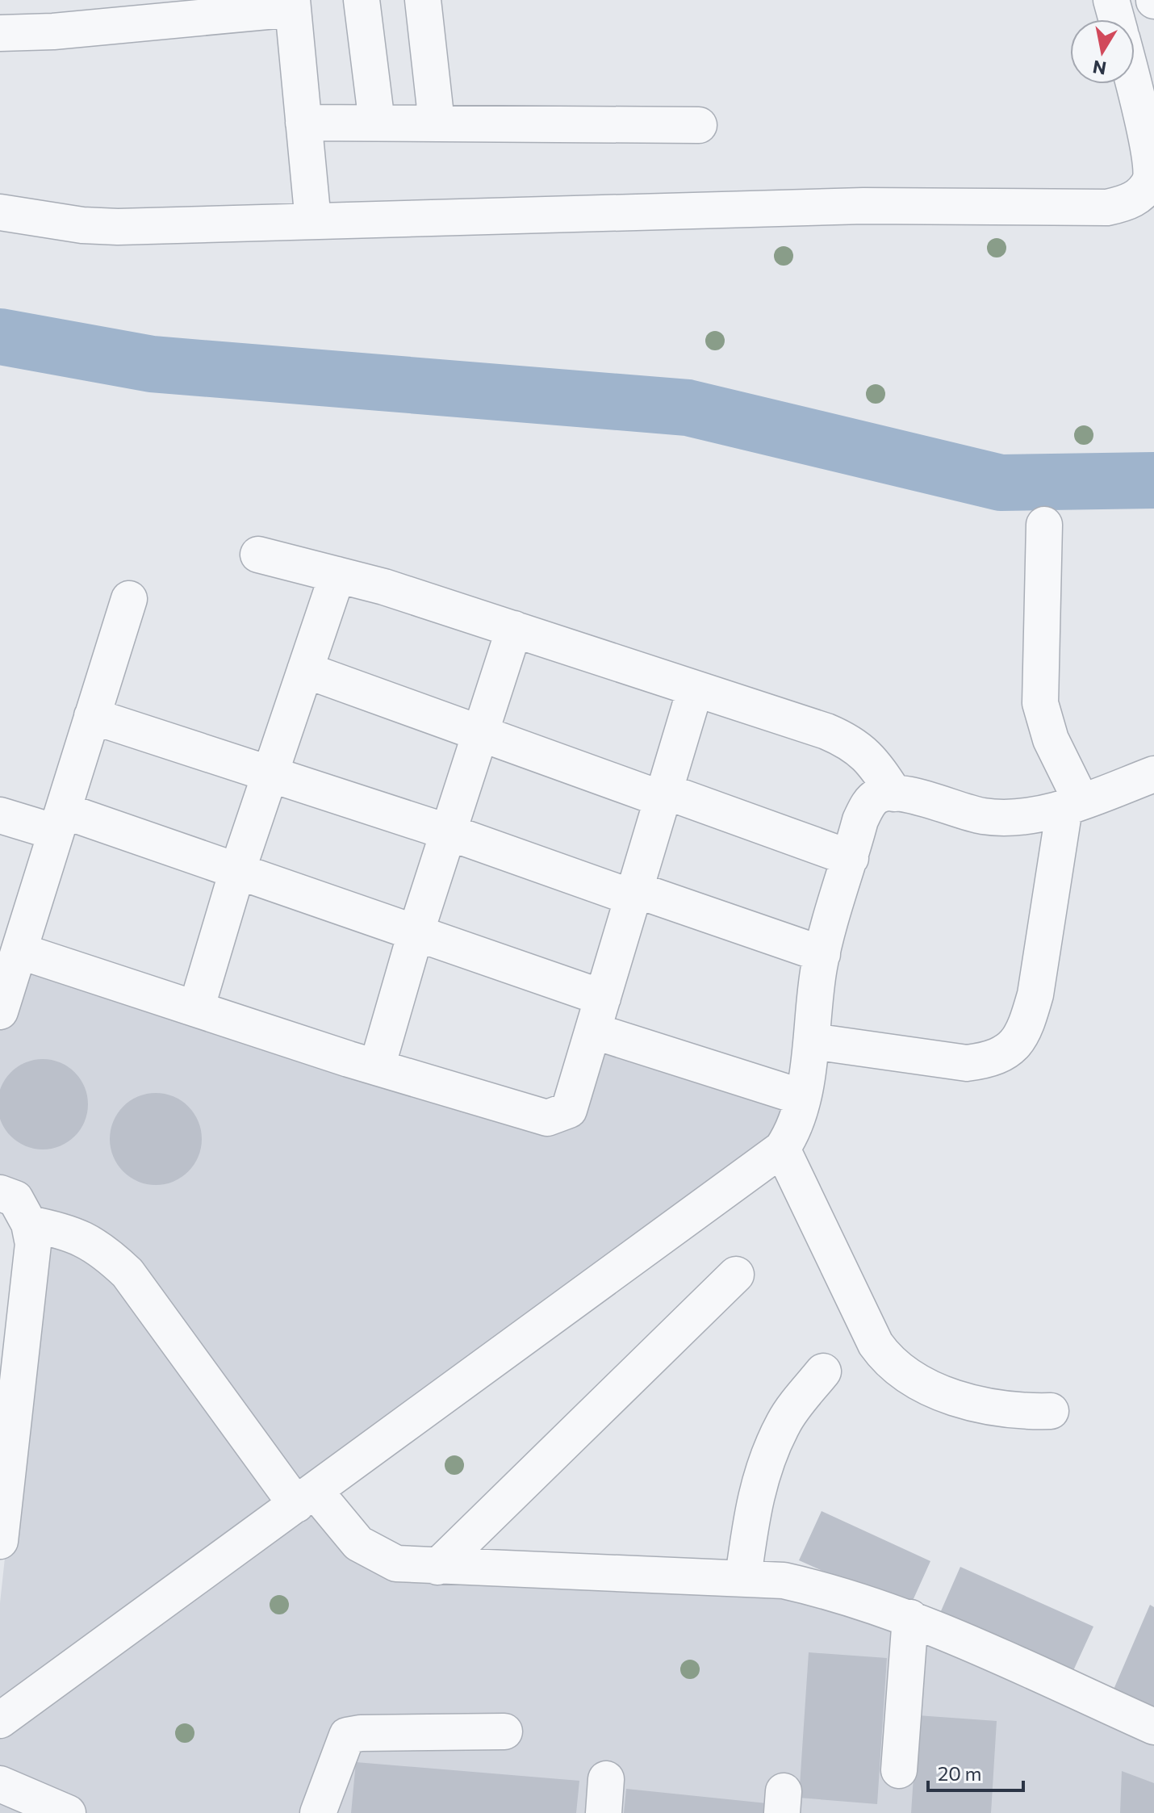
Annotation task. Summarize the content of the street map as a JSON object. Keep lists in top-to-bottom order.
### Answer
{
  "scale_bar": "20 m",
  "north": "bottom"
}
